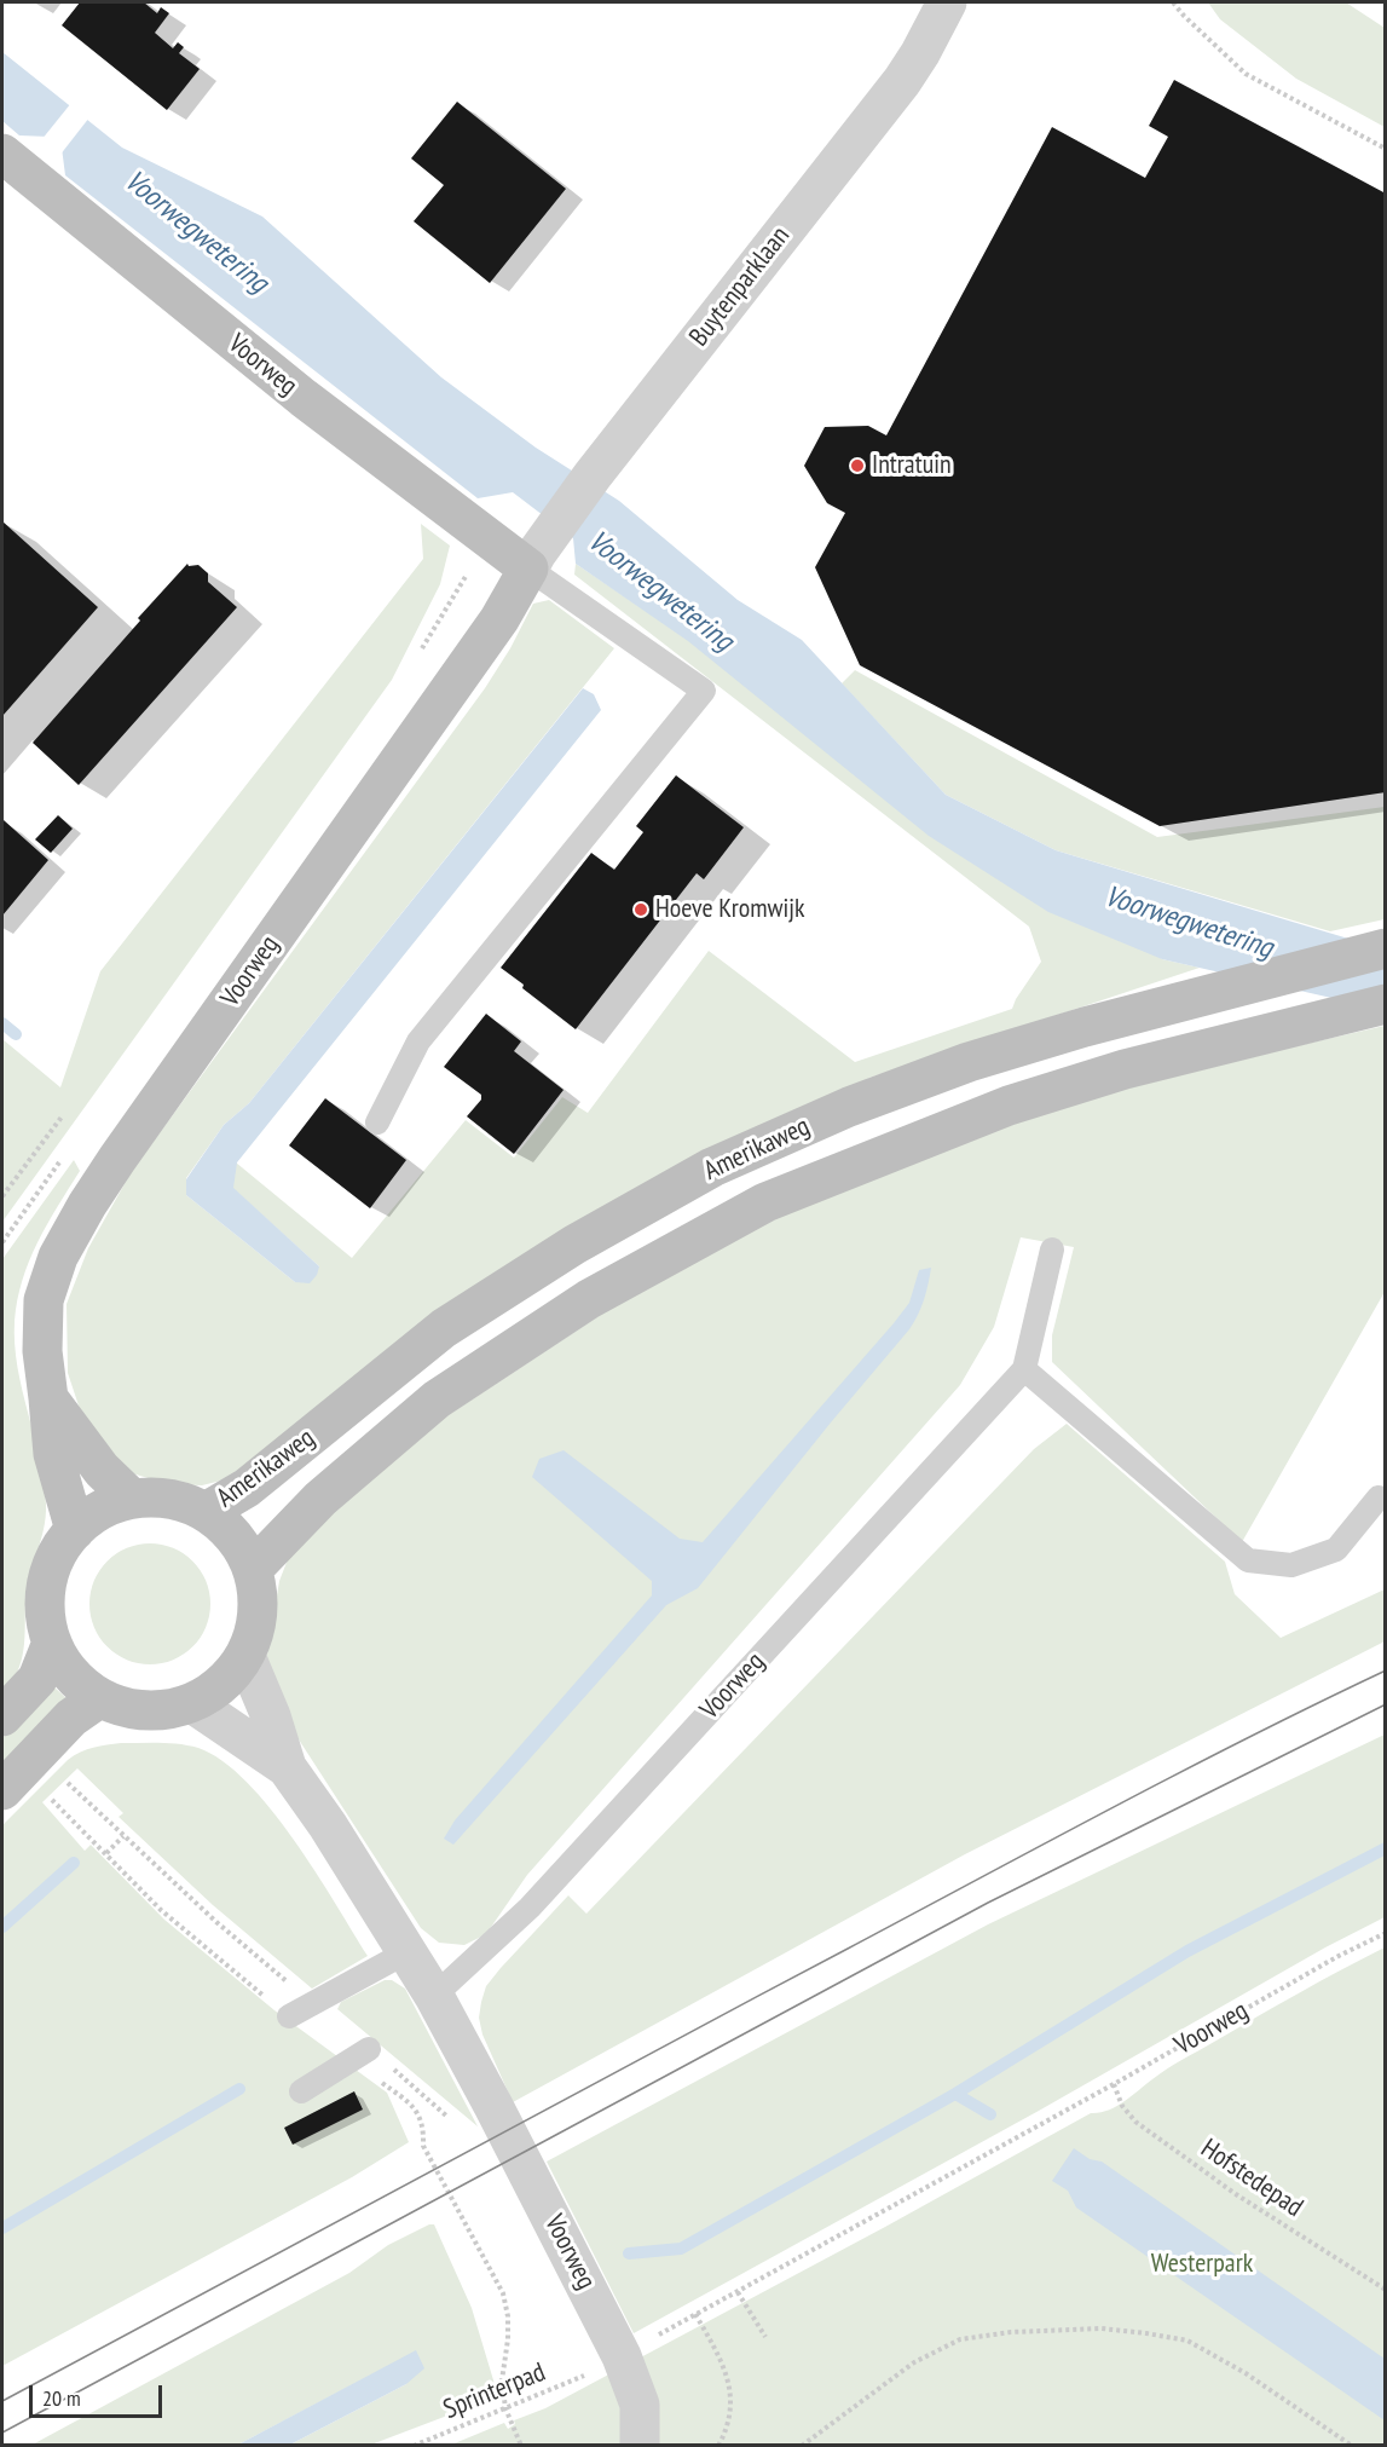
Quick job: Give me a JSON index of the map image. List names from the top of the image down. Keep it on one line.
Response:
{"streets":{"main road":["Voorweg","Amerikaweg"],"street":["Buytenparklaan"],"path":["Hofstedepad","Sprinterpad"]},"crossings":[["Buytenparklaan","Voorweg"],["Voorweg","Amerikaweg"],["Voorweg","Hofstedepad"],["Voorweg","Sprinterpad"]],"water":["Voorwegwetering"],"parks":["Westerpark"],"places":["Intratuin","Hoeve Kromwijk"],"scale_bar":"20 m"}
